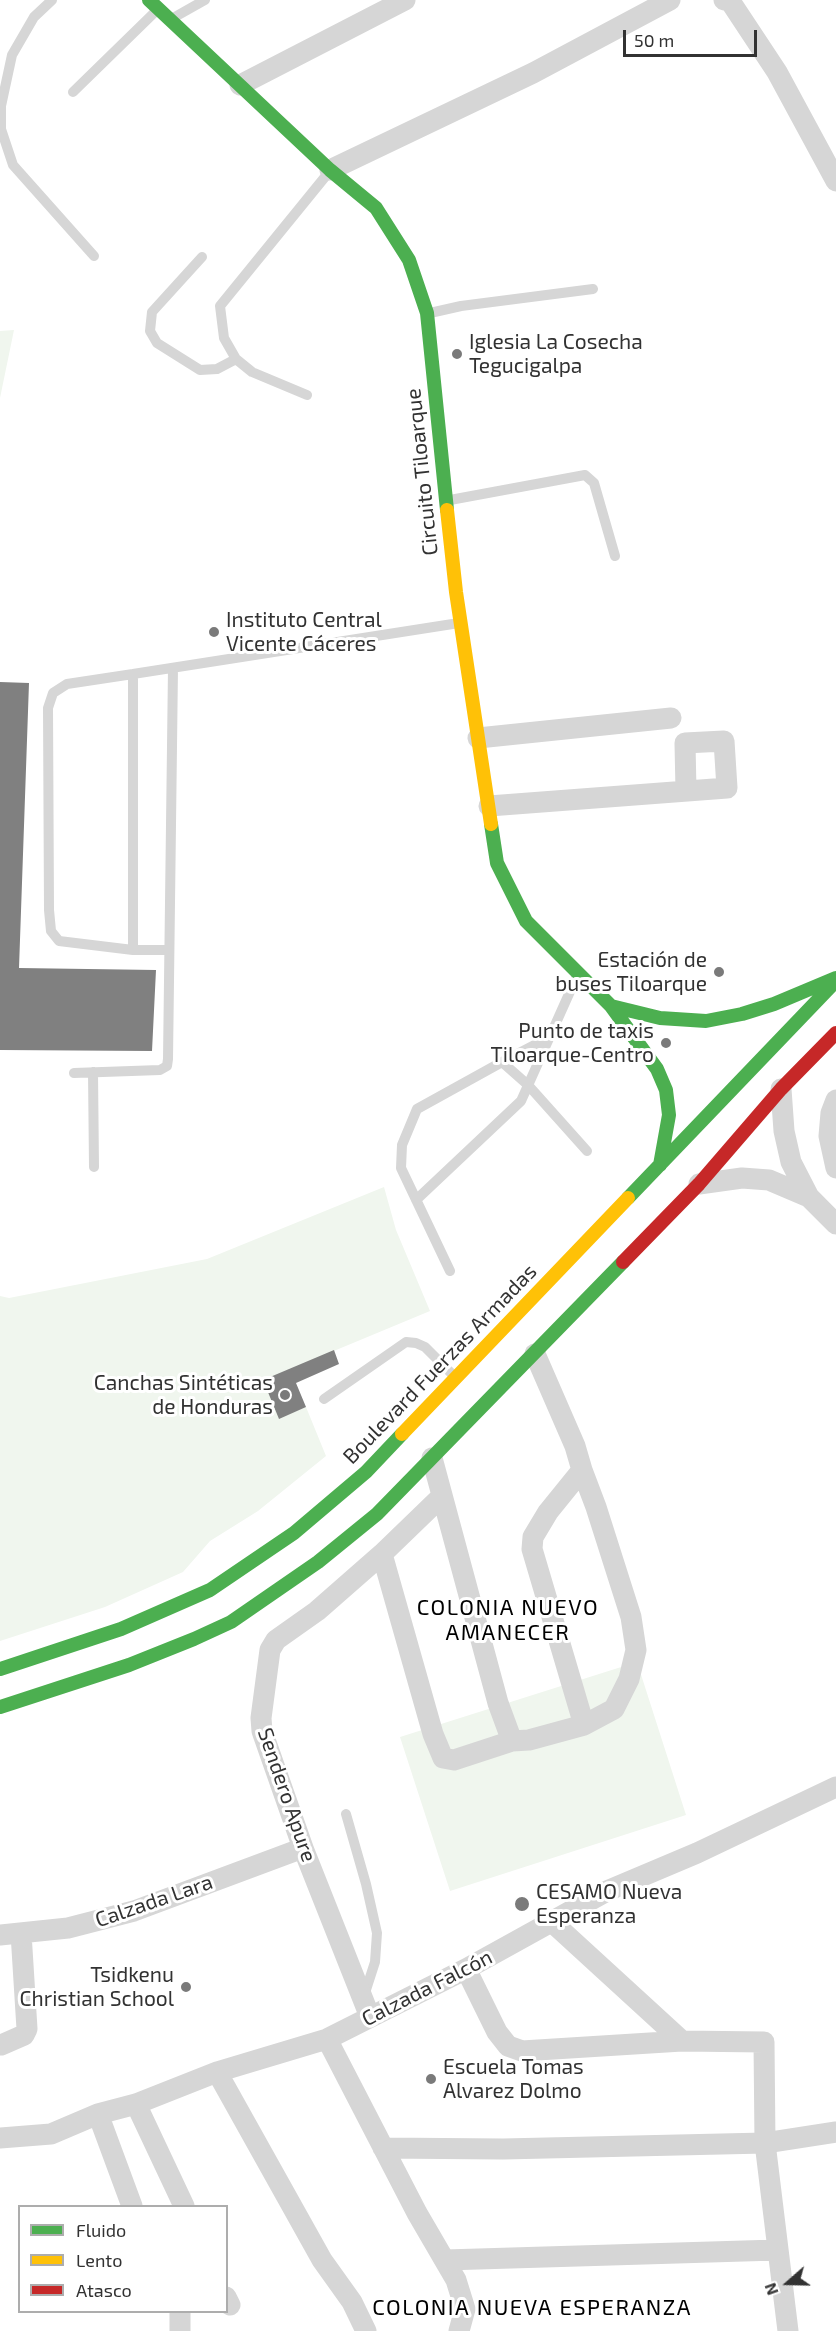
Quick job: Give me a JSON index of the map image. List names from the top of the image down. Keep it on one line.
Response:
{"streets":{"main road":["Circuito Tiloarque","Boulevard Fuerzas Armadas"],"street":["Sendero Apure","Calzada Lara","Calzada Falcón"]},"crossings":[["Circuito Tiloarque","Boulevard Fuerzas Armadas"],["Sendero Apure","Calzada Lara"],["Sendero Apure","Calzada Falcón"]],"districts":["COLONIA NUEVO AMANECER","COLONIA NUEVA ESPERANZA"],"places":["Iglesia La Cosecha Tegucigalpa","Instituto Central Vicente Cáceres","Estación de buses Tiloarque","Punto de taxis Tiloarque-Centro","Canchas Sintéticas de Honduras","CESAMO Nueva Esperanza","Tsidkenu Christian School","Escuela Tomas Alvarez Dolmo"],"legend":["Fluido","Lento","Atasco"],"scale_bar":"50 m","north":"left"}
